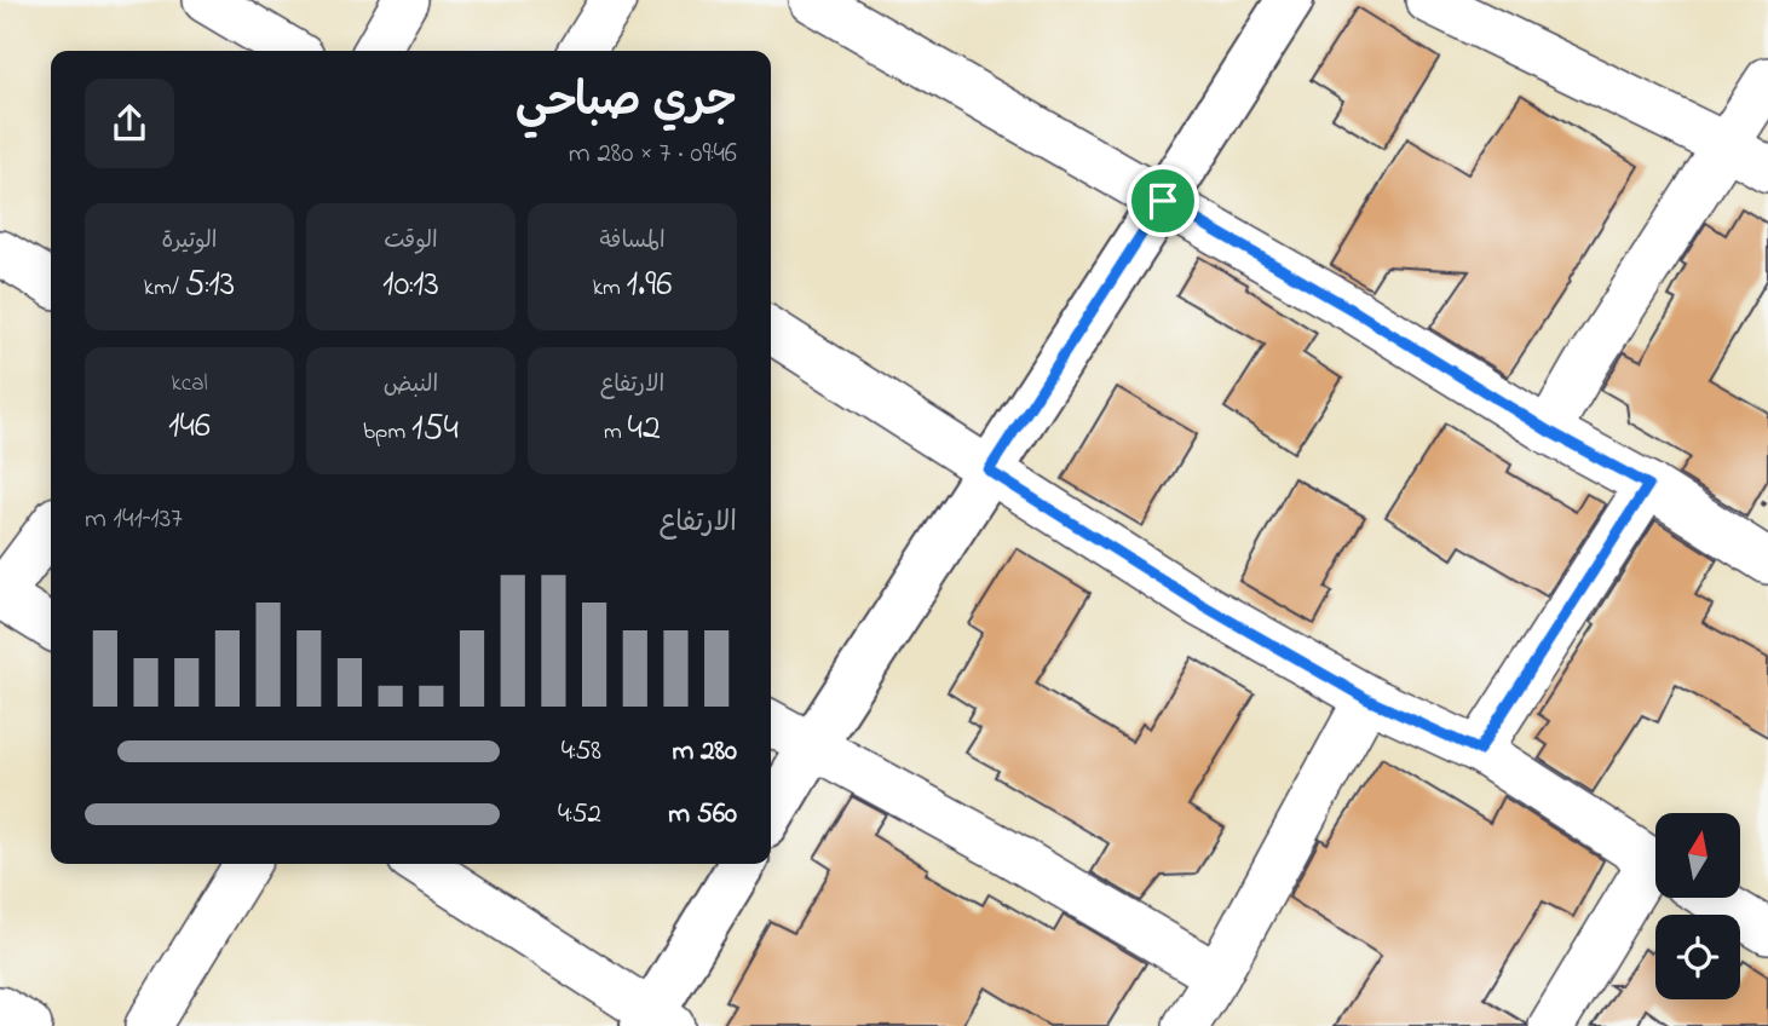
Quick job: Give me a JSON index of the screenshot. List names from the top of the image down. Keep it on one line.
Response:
{"north":"top","page":{"heading":["جري صباحي","09:46 · 7 × 280 m"],"stats":[["المسافة","1.96 km"],["الوقت","10:13"],["الوتيرة","5:13 /km"],["الارتفاع","42 m"],["النبض","154 bpm"],["kcal","146"]],"chart":["الارتفاع","137–141 m"],"list":[{"name":"280 m","note":"4:58"},{"name":"560 m","note":"4:52"}]}}
